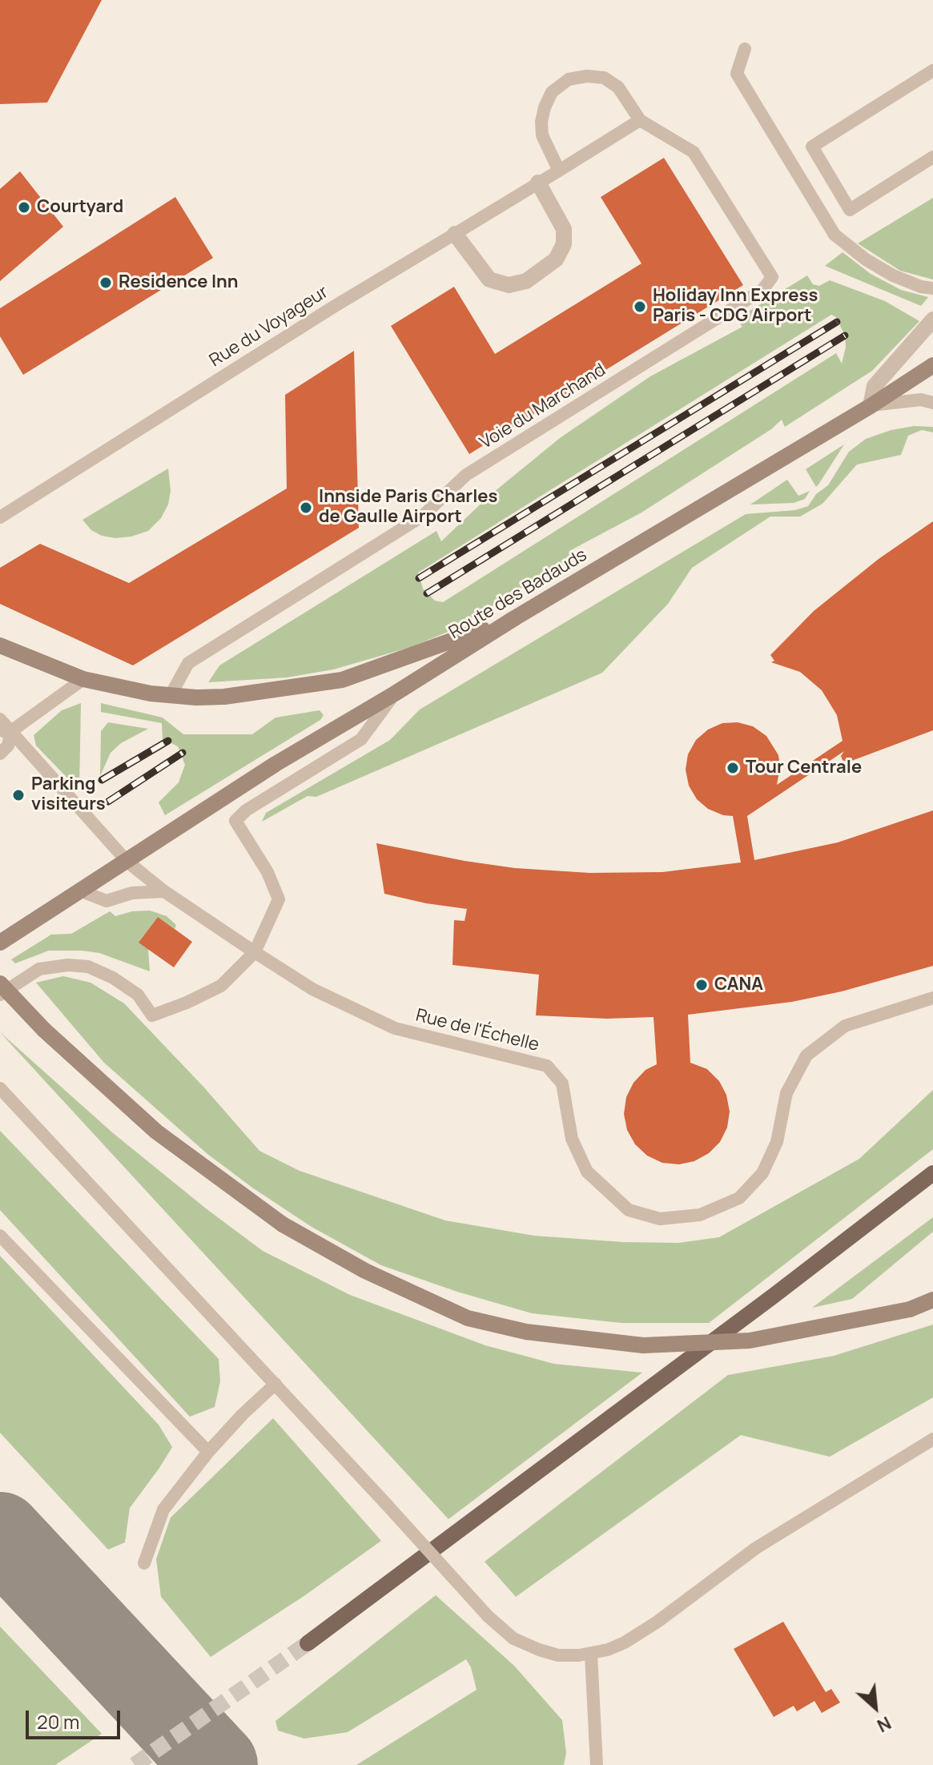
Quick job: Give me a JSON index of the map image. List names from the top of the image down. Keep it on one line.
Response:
{"streets":{"main road":["Route des Badauds"],"lane":["Rue du Voyageur","Voie du Marchand","Rue de l'Échelle"]},"crossings":[["Rue du Voyageur","Voie du Marchand"],["Route des Badauds","Rue de l'Échelle"]],"places":["Courtyard","Residence Inn","Holiday Inn Express Paris - CDG Airport","Innside Paris Charles de Gaulle Airport","Tour Centrale","Parking visiteurs","CANA"],"scale_bar":"20 m","north":"bottom right"}
